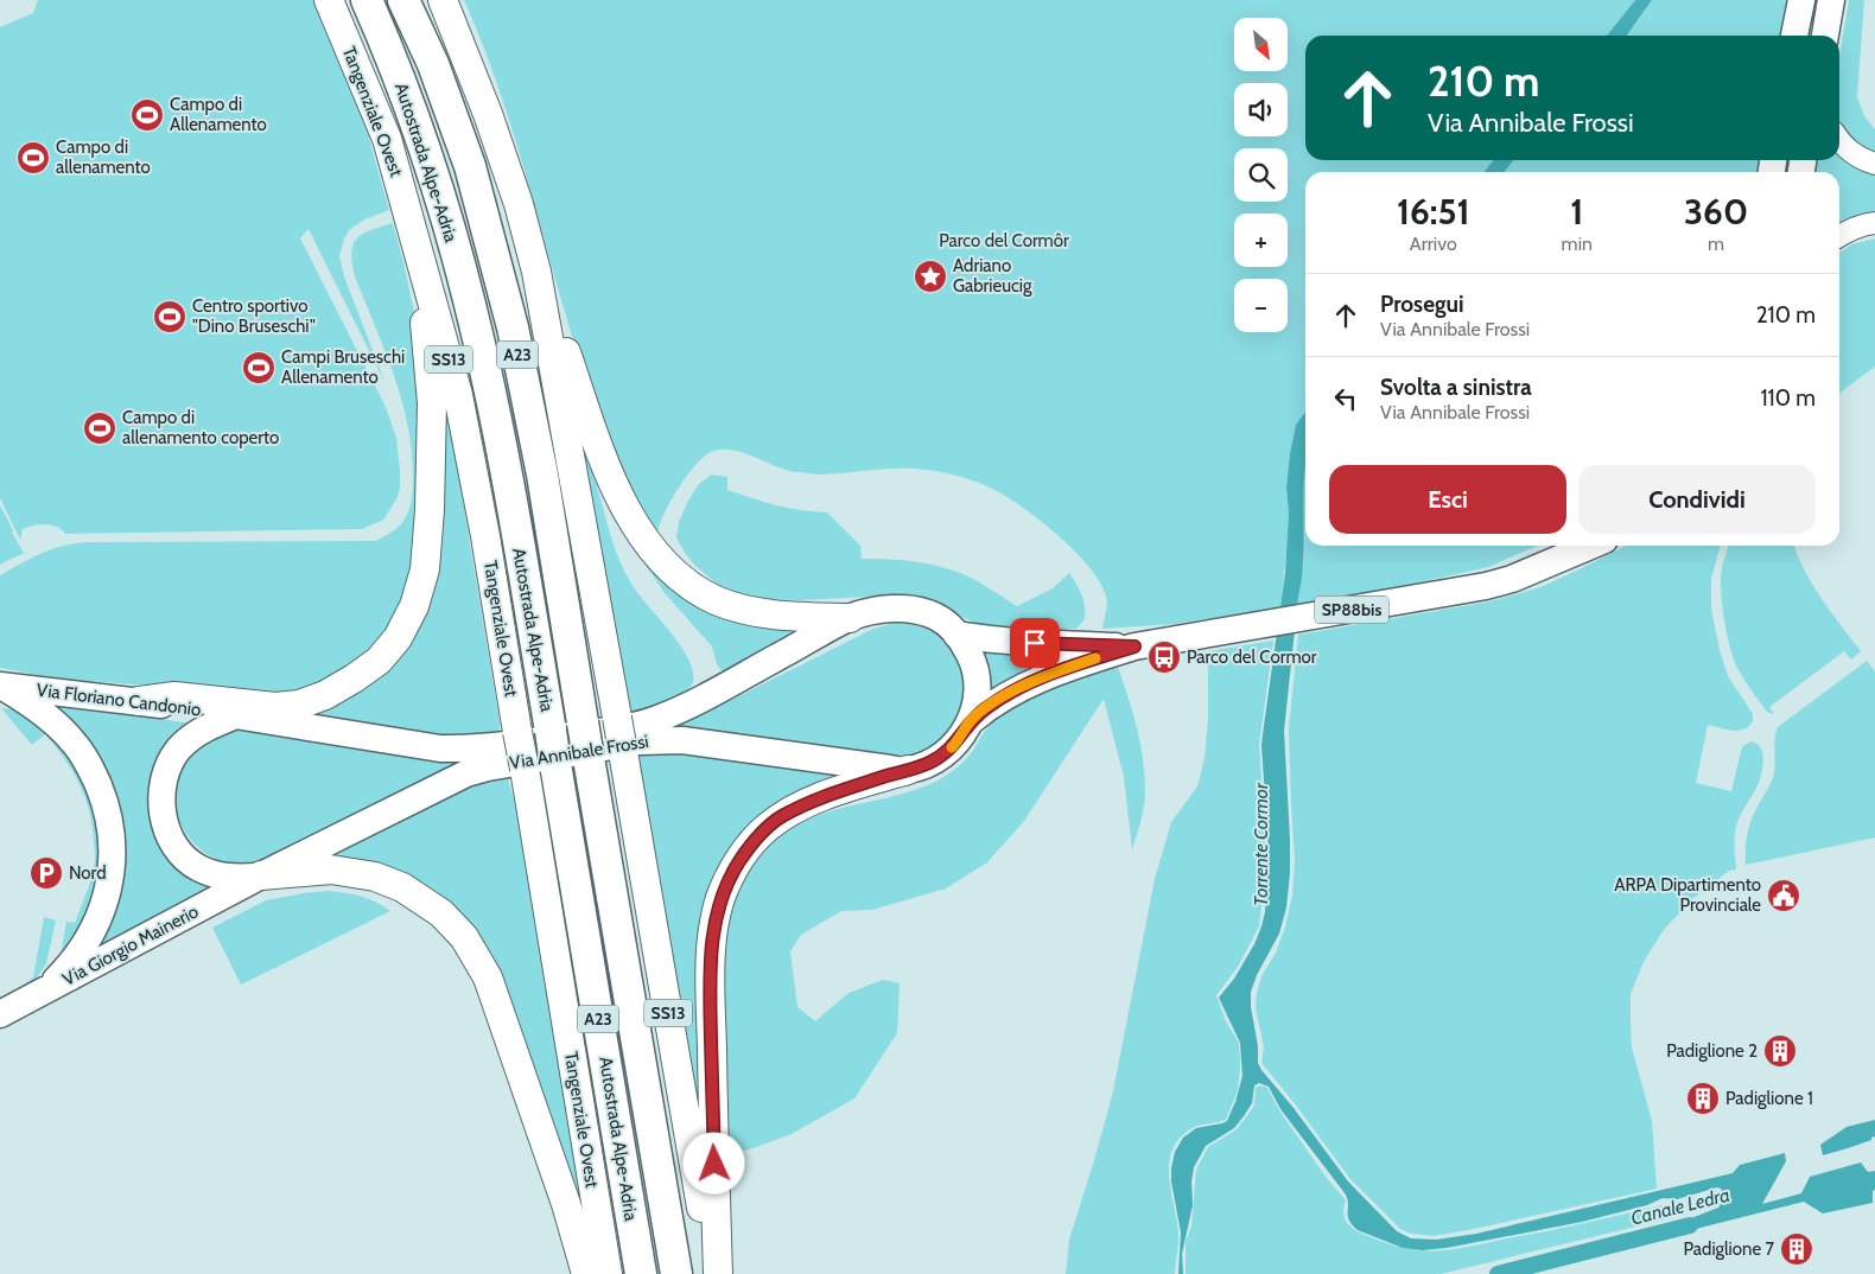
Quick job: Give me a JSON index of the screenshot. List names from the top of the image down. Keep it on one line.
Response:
{"streets":{"highway":["Tangenziale Ovest","Autostrada Alpe-Adria","A23","SS13"],"main road":["SP88bis","Via Floriano Candonio","Via Annibale Frossi","Via Giorgio Mainerio"]},"crossings":[["SP88bis","Via Annibale Frossi"],["Via Floriano Candonio","Via Annibale Frossi"],["Via Annibale Frossi","Via Giorgio Mainerio"]],"water":["Torrente Cormor","Canale Ledra"],"parks":["Parco del Cormôr"],"places":{"sports":["Campo di Allenamento","Campo di allenamento","Centro sportivo \"Dino Bruseschi\"","Campi Bruseschi Allenamento","Campo di allenamento coperto"],"place":["Adriano Gabrieucig"],"bus stop":["Parco del Cormor"],"parking":["Nord"],"public building":["ARPA Dipartimento Provinciale"],"building":["Padiglione 2","Padiglione 1","Padiglione 7"]},"north":"bottom right","page":{"map_buttons":["+","−"],"turn":["210 m","Via Annibale Frossi"],"eta":["16:51","Arrivo","1","min","360","m"],"list":[{"name":"Prosegui","note":"Via Annibale Frossi","value":"210 m"},{"name":"Svolta a sinistra","note":"Via Annibale Frossi","value":"110 m"}],"buttons":["Esci","Condividi"]}}
